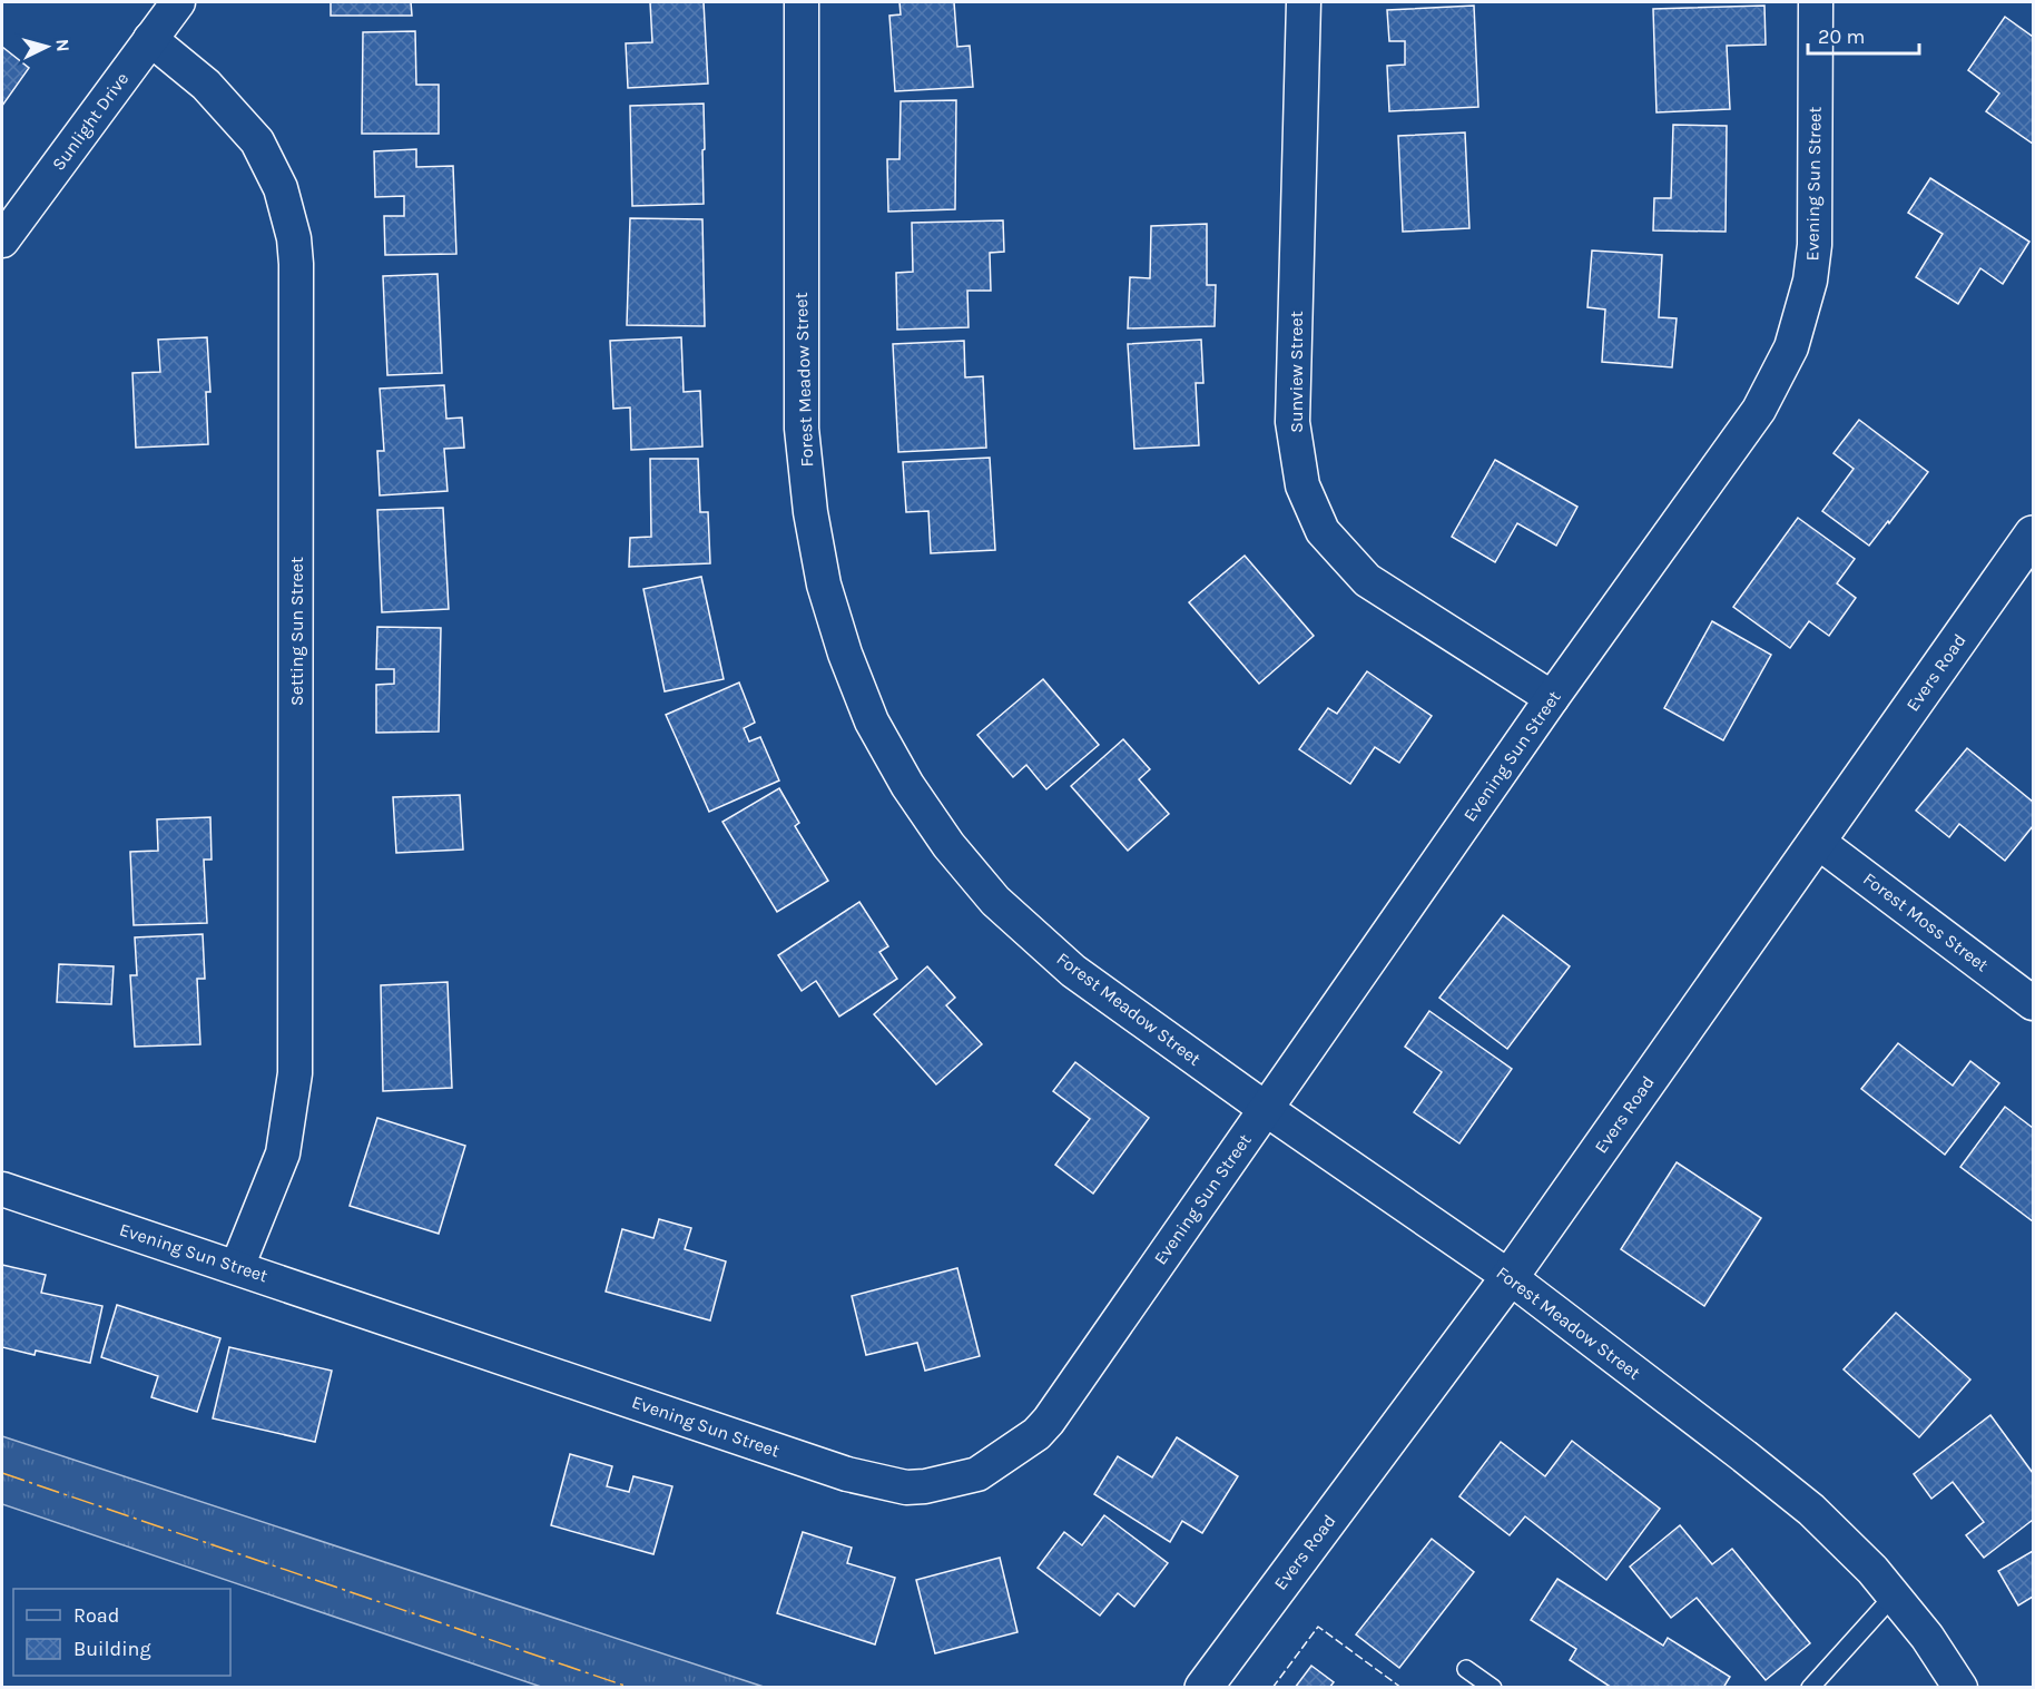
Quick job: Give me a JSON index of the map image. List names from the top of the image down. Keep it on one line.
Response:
{"streets":{"main road":["Evers Road"],"street":["Sunlight Drive","Evening Sun Street","Sunview Street","Forest Meadow Street","Setting Sun Street","Forest Moss Street"]},"crossings":[["Sunlight Drive","Setting Sun Street"],["Evening Sun Street","Sunview Street"],["Evening Sun Street","Forest Meadow Street"],["Evening Sun Street","Setting Sun Street"],["Forest Meadow Street","Evers Road"],["Evers Road","Forest Moss Street"]],"legend":["Road","Building"],"scale_bar":"20 m","north":"right"}
